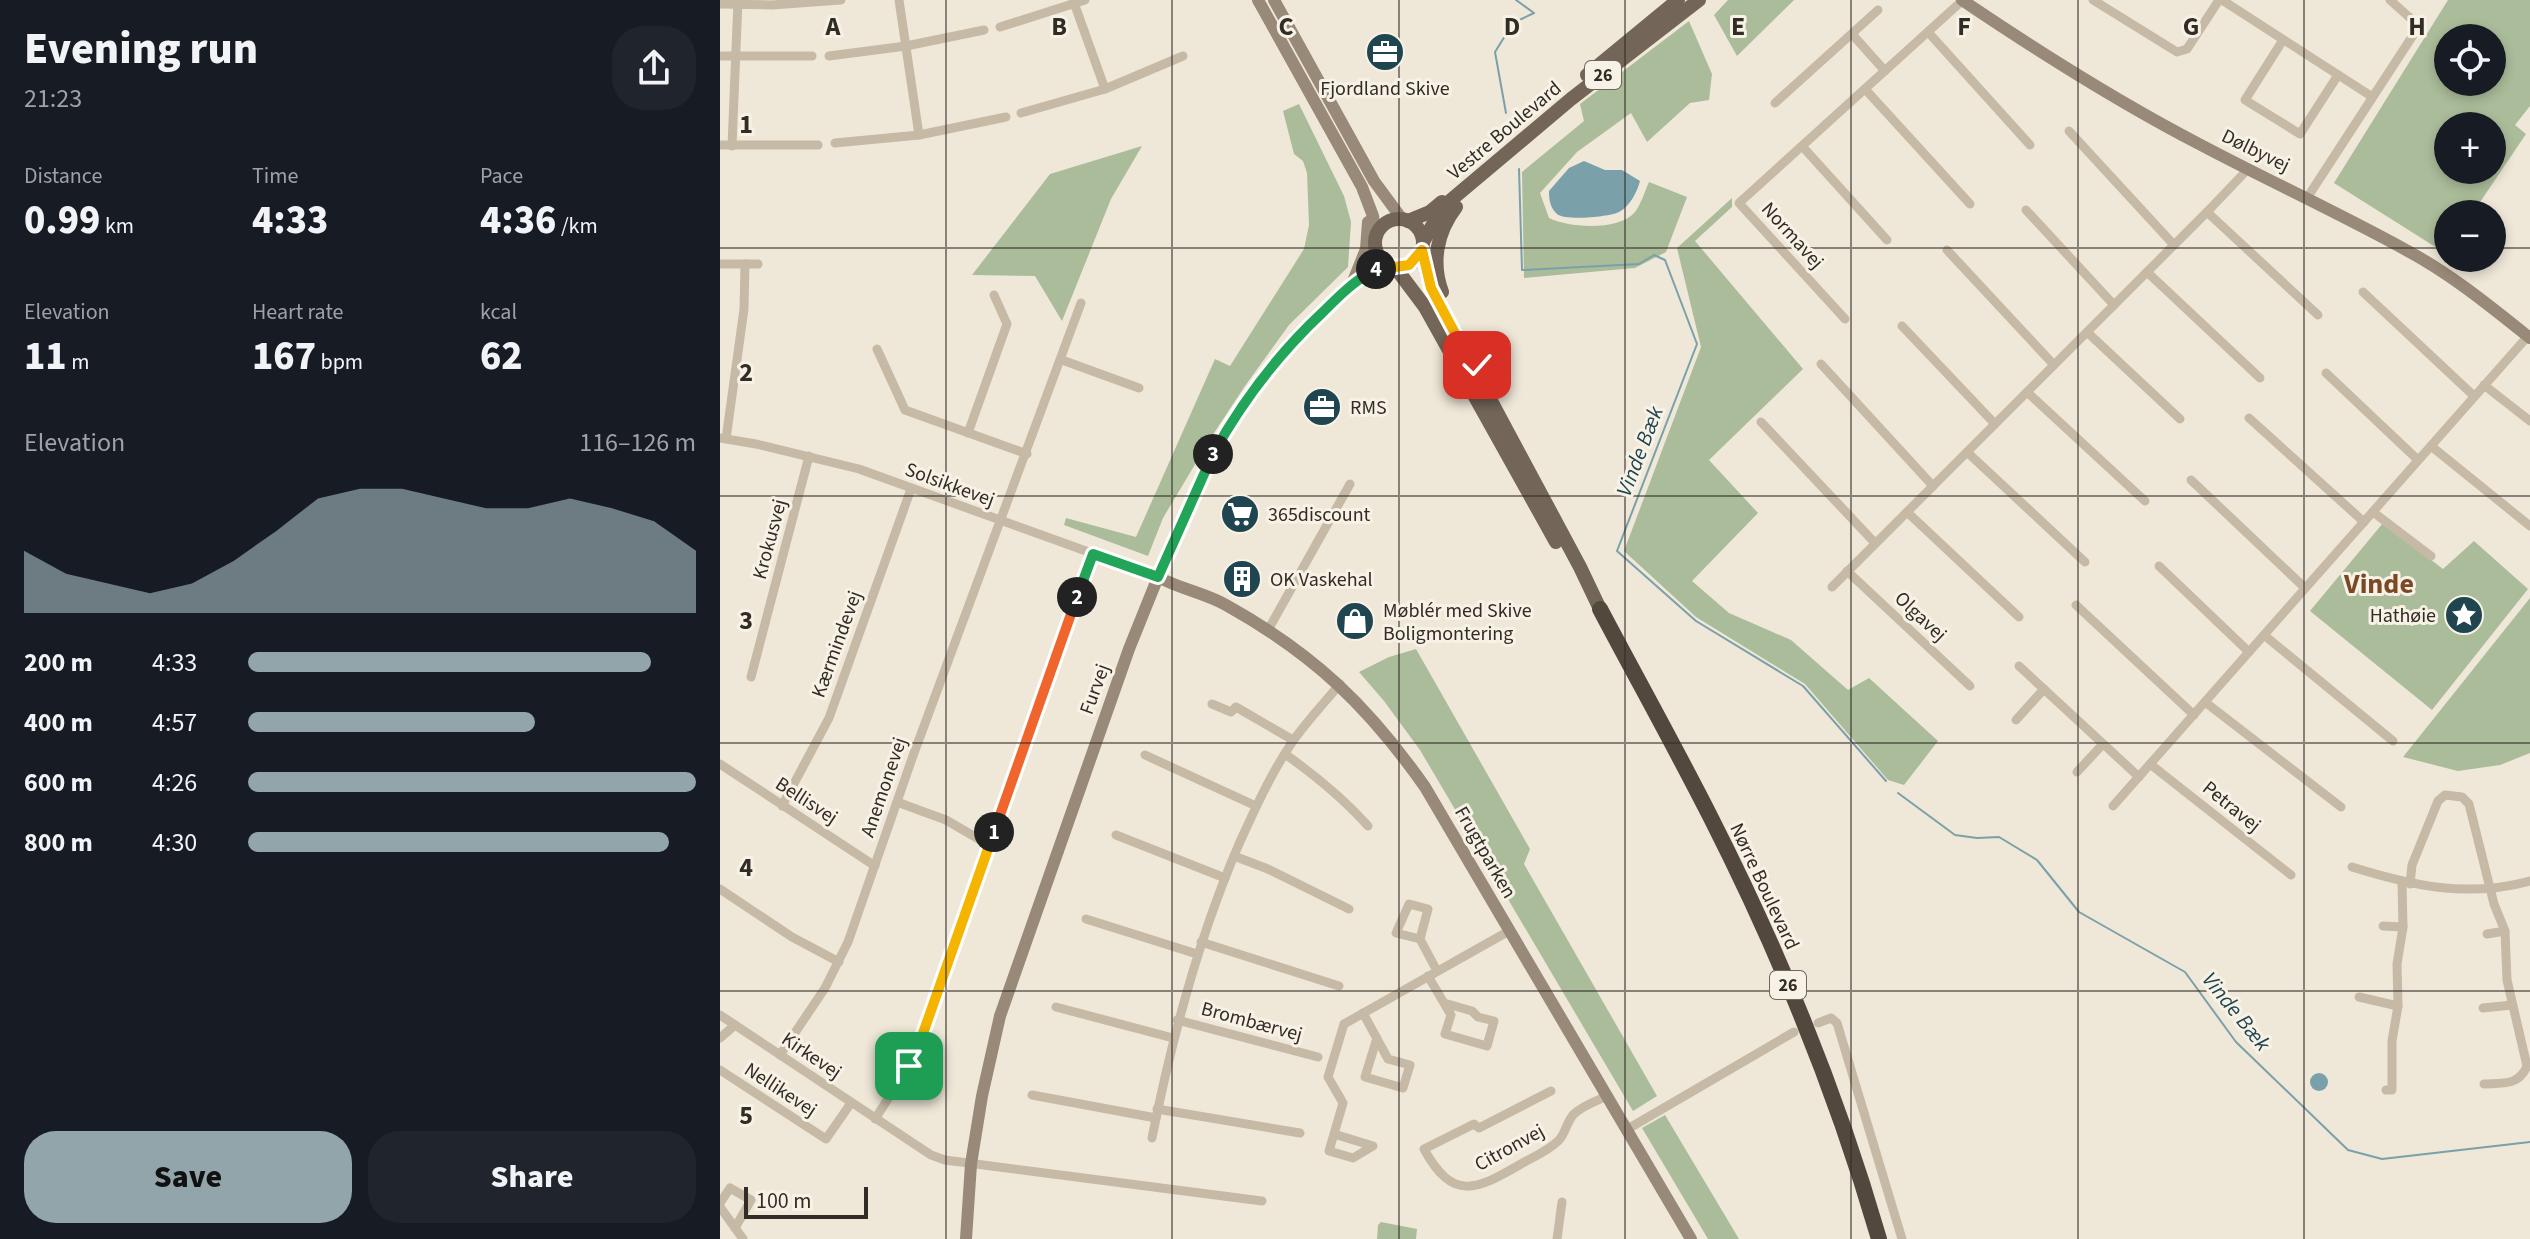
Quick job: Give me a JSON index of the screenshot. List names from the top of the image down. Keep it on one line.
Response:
{"streets":{"highway":["26","Nørre Boulevard"],"main road":["Vestre Boulevard"],"street":["Dølbyvej","Normavej","Solsikkevej","Krokusvej","Olgavej","Kærmindevej","Furvej","Anemonevej","Bellisvej","Petravej","Frugtparken","Brombærvej","Kirkevej","Nellikevej","Citronvej"]},"crossings":[["26","Vestre Boulevard"],["26","Furvej"],["26","Nørre Boulevard"],["Vestre Boulevard","Furvej"],["Vestre Boulevard","Nørre Boulevard"],["Dølbyvej","Normavej"],["Solsikkevej","Krokusvej"],["Solsikkevej","Kærmindevej"],["Solsikkevej","Furvej"],["Solsikkevej","Anemonevej"],["Solsikkevej","Frugtparken"],["Kærmindevej","Bellisvej"],["Furvej","Frugtparken"],["Furvej","Nørre Boulevard"],["Furvej","Kirkevej"],["Anemonevej","Bellisvej"],["Anemonevej","Kirkevej"],["Frugtparken","Brombærvej"],["Frugtparken","Citronvej"],["Kirkevej","Nellikevej"]],"districts":["Vinde"],"water":["Vinde Bæk"],"places":{"office":["Fjordland Skive","RMS"],"supermarket":["365discount"],"building":["OK Vaskehal"],"place":["Hathøie"],"shop":["Møblér med Skive Boligmontering"]},"scale_bar":"100 m","page":{"heading":["Evening run","21:23"],"map_buttons":["+","−"],"stats":[["Distance","0.99 km"],["Time","4:33"],["Pace","4:36 /km"],["Elevation","11 m"],["Heart rate","167 bpm"],["kcal","62"]],"pins":["4","3","2","1"],"chart":["Elevation","116–126 m"],"list":[{"name":"200 m","note":"4:33"},{"name":"400 m","note":"4:57"},{"name":"600 m","note":"4:26"},{"name":"800 m","note":"4:30"}],"buttons":["Save","Share"],"scale":"100 m"},"grid":{"columns":["A","B","C","D","E","F","G","H"],"rows":["1","2","3","4","5"]}}
